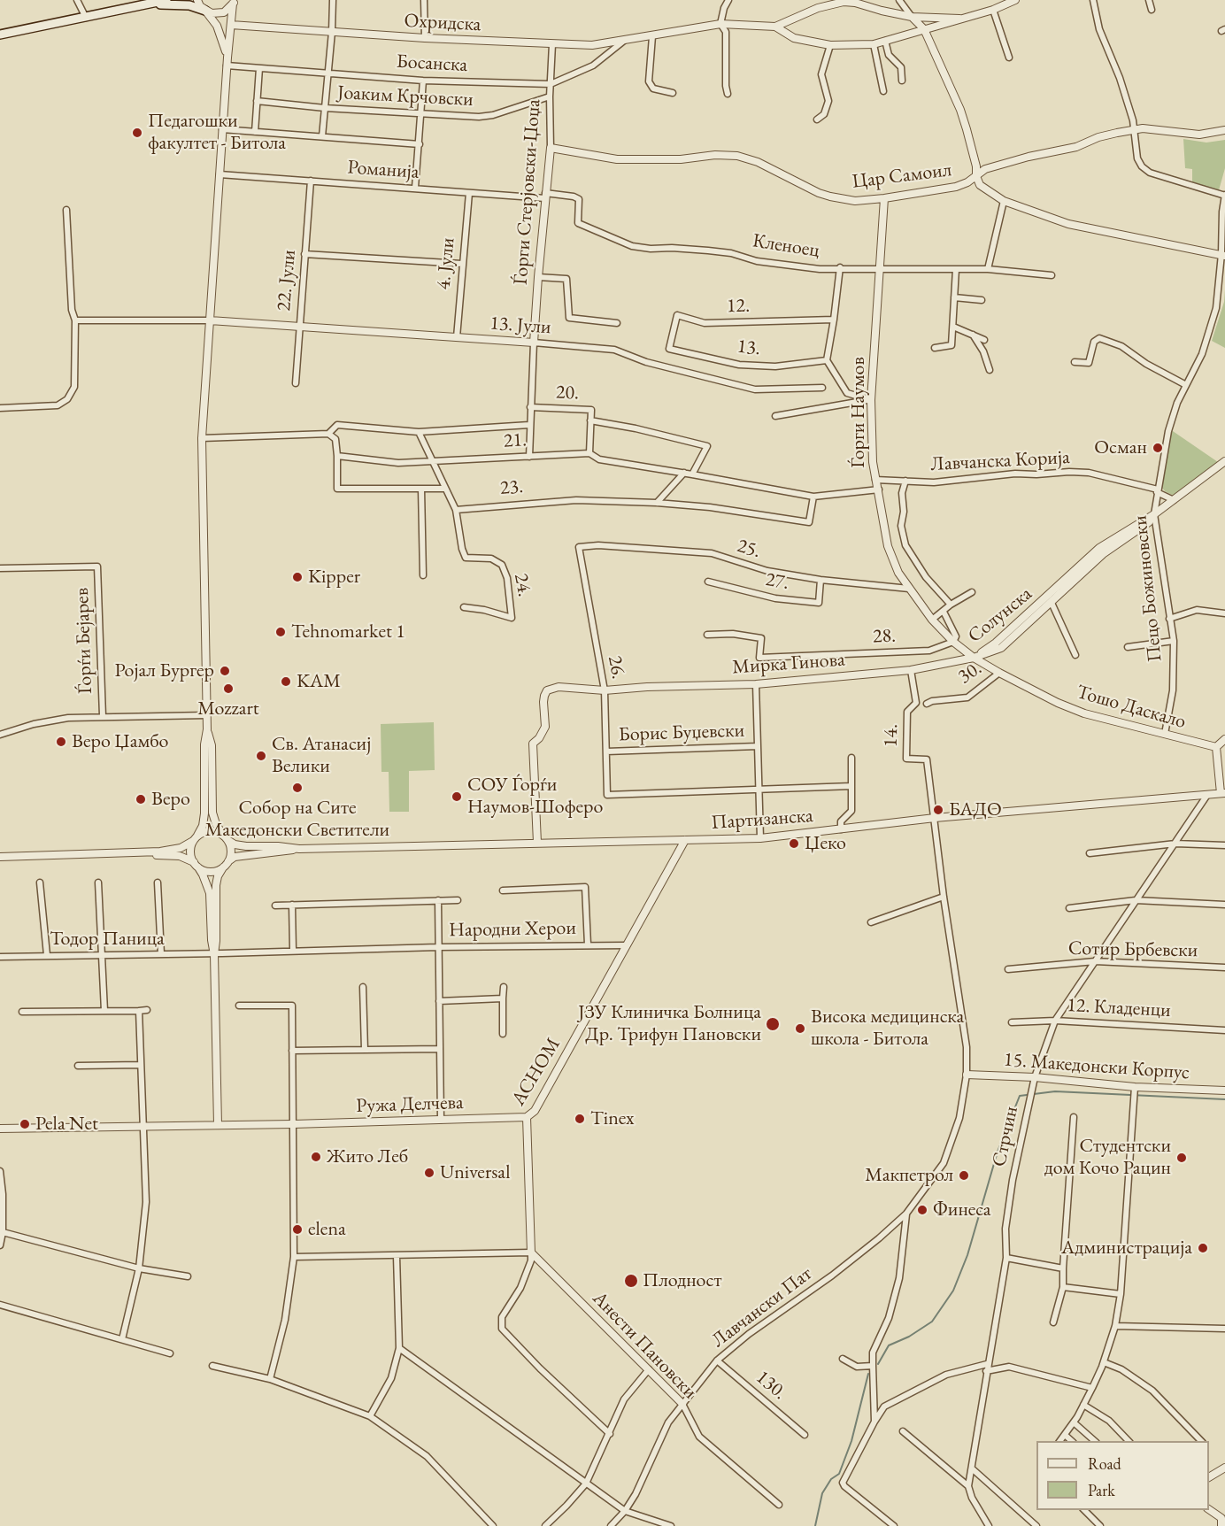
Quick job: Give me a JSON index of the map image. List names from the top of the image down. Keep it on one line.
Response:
{"streets":{"street":["Охридска","Босанска","Јоаким Крчовски","Романија","Цар Самоил","Ѓорги Стерјовски-Џоџа","Кленоец","4. Јули","22. Јули","12.","13. Јули","13.","20.","Ѓорги Наумов","21.","Лавчанска Корија","23.","25.","27.","24.","Пецо Божиновски","Солунска","28.","Ѓорѓи Бејарев","Мирка Гинова","26.","30.","Тошо Даскало","Борис Буџевски","14.","Партизанска","Народни Херои","Тодор Паница","Сотир Брбевски","12. Кладенци","15. Македонски Корпус","АСНОМ","Ружа Делчева","Стрчин","Лавчански Пат","Анести Пановски","130."]},"crossings":[["Охридска","Босанска"],["Охридска","Ѓорги Стерјовски-Џоџа"],["Босанска","Ѓорги Стерјовски-Џоџа"],["Јоаким Крчовски","Ѓорги Стерјовски-Џоџа"],["Романија","Ѓорги Стерјовски-Џоџа"],["Романија","Кленоец"],["Романија","4. Јули"],["Романија","22. Јули"],["Цар Самоил","Ѓорги Стерјовски-Џоџа"],["Цар Самоил","Ѓорги Наумов"],["Ѓорги Стерјовски-Џоџа","Кленоец"],["Ѓорги Стерјовски-Џоџа","13. Јули"],["Кленоец","Ѓорги Наумов"],["4. Јули","13. Јули"],["22. Јули","13. Јули"],["12.","13."],["20.","21."],["Ѓорги Наумов","21."],["Ѓорги Наумов","Лавчанска Корија"],["Ѓорги Наумов","25."],["Ѓорги Наумов","Солунска"],["Ѓорги Наумов","28."],["Ѓорги Наумов","Мирка Гинова"],["Ѓорги Наумов","Тошо Даскало"],["21.","23."],["Лавчанска Корија","Пецо Божиновски"],["Лавчанска Корија","Солунска"],["23.","24."],["25.","27."],["25.","26."],["Пецо Божиновски","Солунска"],["Пецо Божиновски","Тошо Даскало"],["Солунска","Мирка Гинова"],["Солунска","Тошо Даскало"],["Мирка Гинова","26."],["Мирка Гинова","Тошо Даскало"],["Мирка Гинова","14."],["Мирка Гинова","Партизанска"],["26.","Борис Буџевски"],["30.","Тошо Даскало"],["14.","Партизанска"],["14.","Лавчански Пат"],["Партизанска","АСНОМ"],["Партизанска","Стрчин"],["Партизанска","Лавчански Пат"],["Народни Херои","Тодор Паница"],["Народни Херои","АСНОМ"],["Сотир Брбевски","Стрчин"],["12. Кладенци","Стрчин"],["15. Македонски Корпус","Стрчин"],["15. Македонски Корпус","Лавчански Пат"],["АСНОМ","Ружа Делчева"],["АСНОМ","Анести Пановски"],["Лавчански Пат","Анести Пановски"],["Лавчански Пат","130."]],"places":["Педагошки факултет - Битола","Осман","Kipper","Tehnomarket 1","Ројал Бургер","KAM","Mozzart","Веро Џамбо","Св. Атанасиј Велики","Собор на Сите Македонски Светители","СОУ Ѓорѓи Наумов-Шоферо","Веро","БАДО","Џеко","ЈЗУ Клиничка Болница Др. Трифун Пановски","Висока медицинска школа - Битола","Tinex","Pela Net","Жито Леб","Студентски дом Кочо Рацин","Universal","Макпетрол","Финеса","elena","Администрација","Плодност"],"legend":["Road","Park"]}
